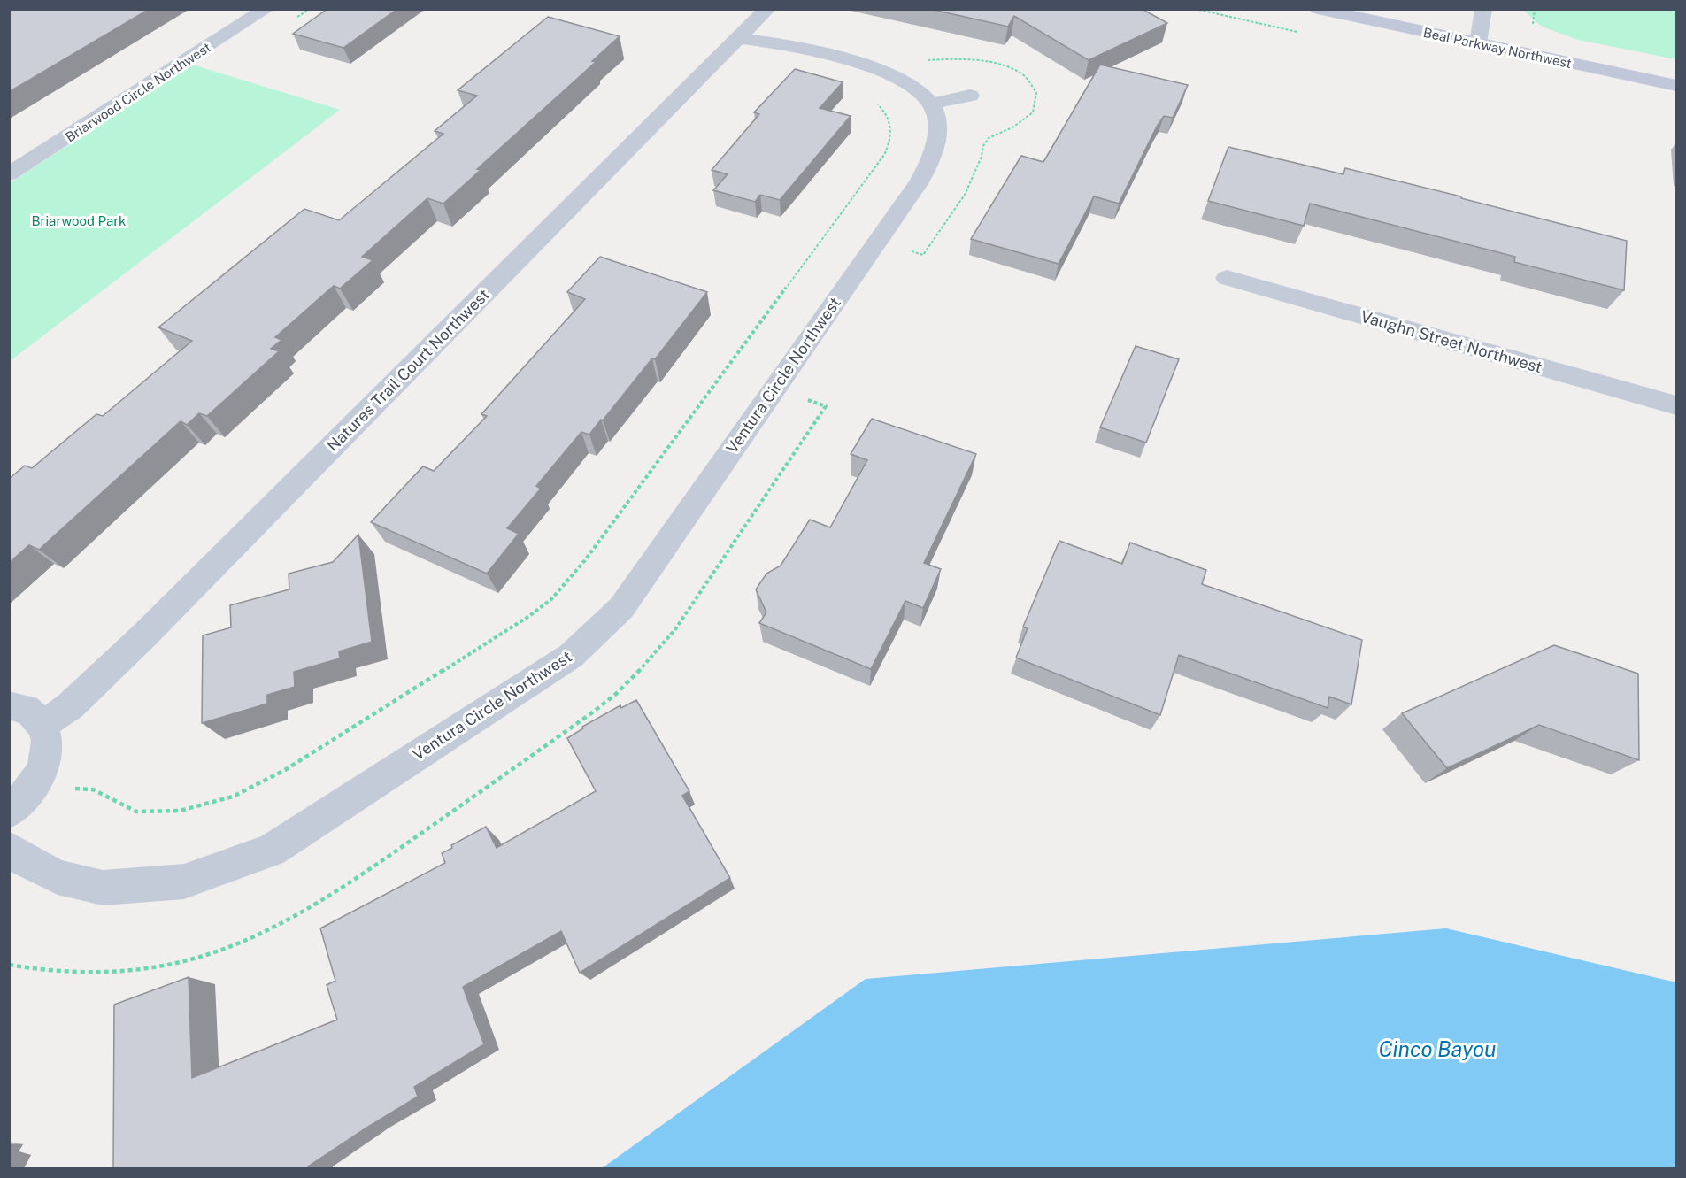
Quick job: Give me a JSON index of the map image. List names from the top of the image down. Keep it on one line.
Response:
{"streets":{"main road":["Beal Parkway Northwest"],"street":["Briarwood Circle Northwest","Vaughn Street Northwest","Natures Trail Court Northwest","Ventura Circle Northwest"]},"water":["Cinco Bayou"],"parks":["Briarwood Park"]}
